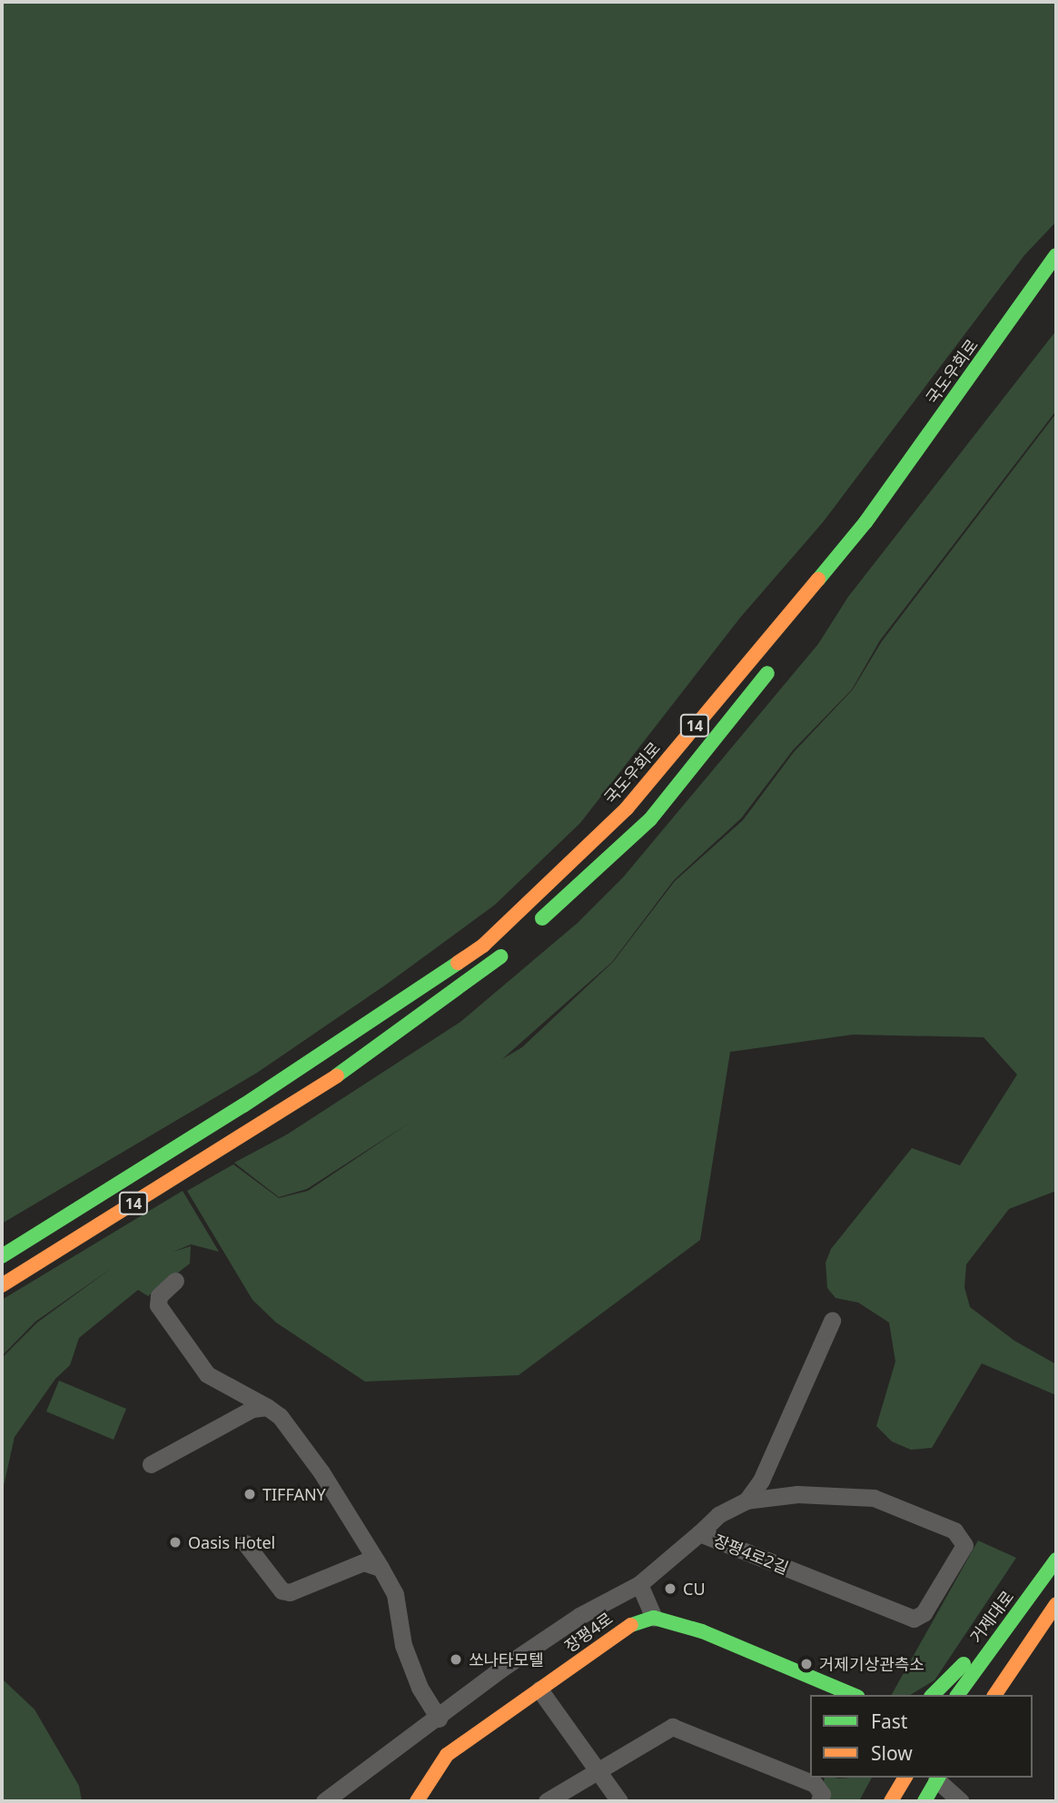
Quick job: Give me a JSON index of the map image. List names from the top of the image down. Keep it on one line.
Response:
{"streets":{"main road":["국도우회로","14","거제대로","장평4로"],"street":["장평4로2길"]},"places":["TIFFANY","Oasis Hotel","CU","쏘나타모텔","거제기상관측소"],"legend":["Fast","Slow"]}
